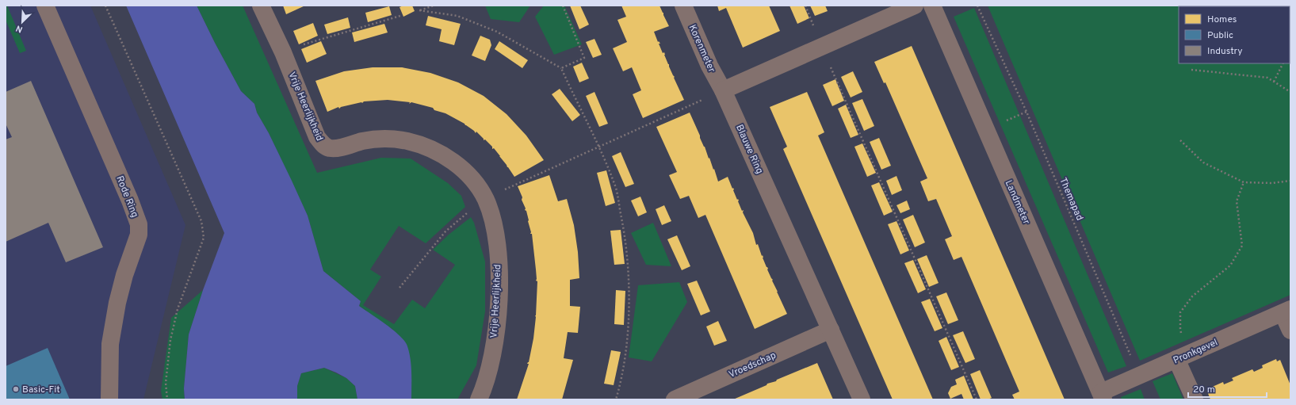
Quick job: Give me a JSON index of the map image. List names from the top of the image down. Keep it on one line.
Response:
{"streets":{"street":["Korenmeter","Vrije Heerlijkheid","Blauwe Ring","Rode Ring","Landmeter","Pronkgevel","Vroedschap"],"path":["Themapad"]},"crossings":[["Korenmeter","Blauwe Ring"],["Blauwe Ring","Vroedschap"],["Themapad","Pronkgevel"],["Landmeter","Pronkgevel"]],"places":["Basic-Fit"],"legend":["Homes","Public","Industry"],"scale_bar":"20 m","north":"bottom left"}
